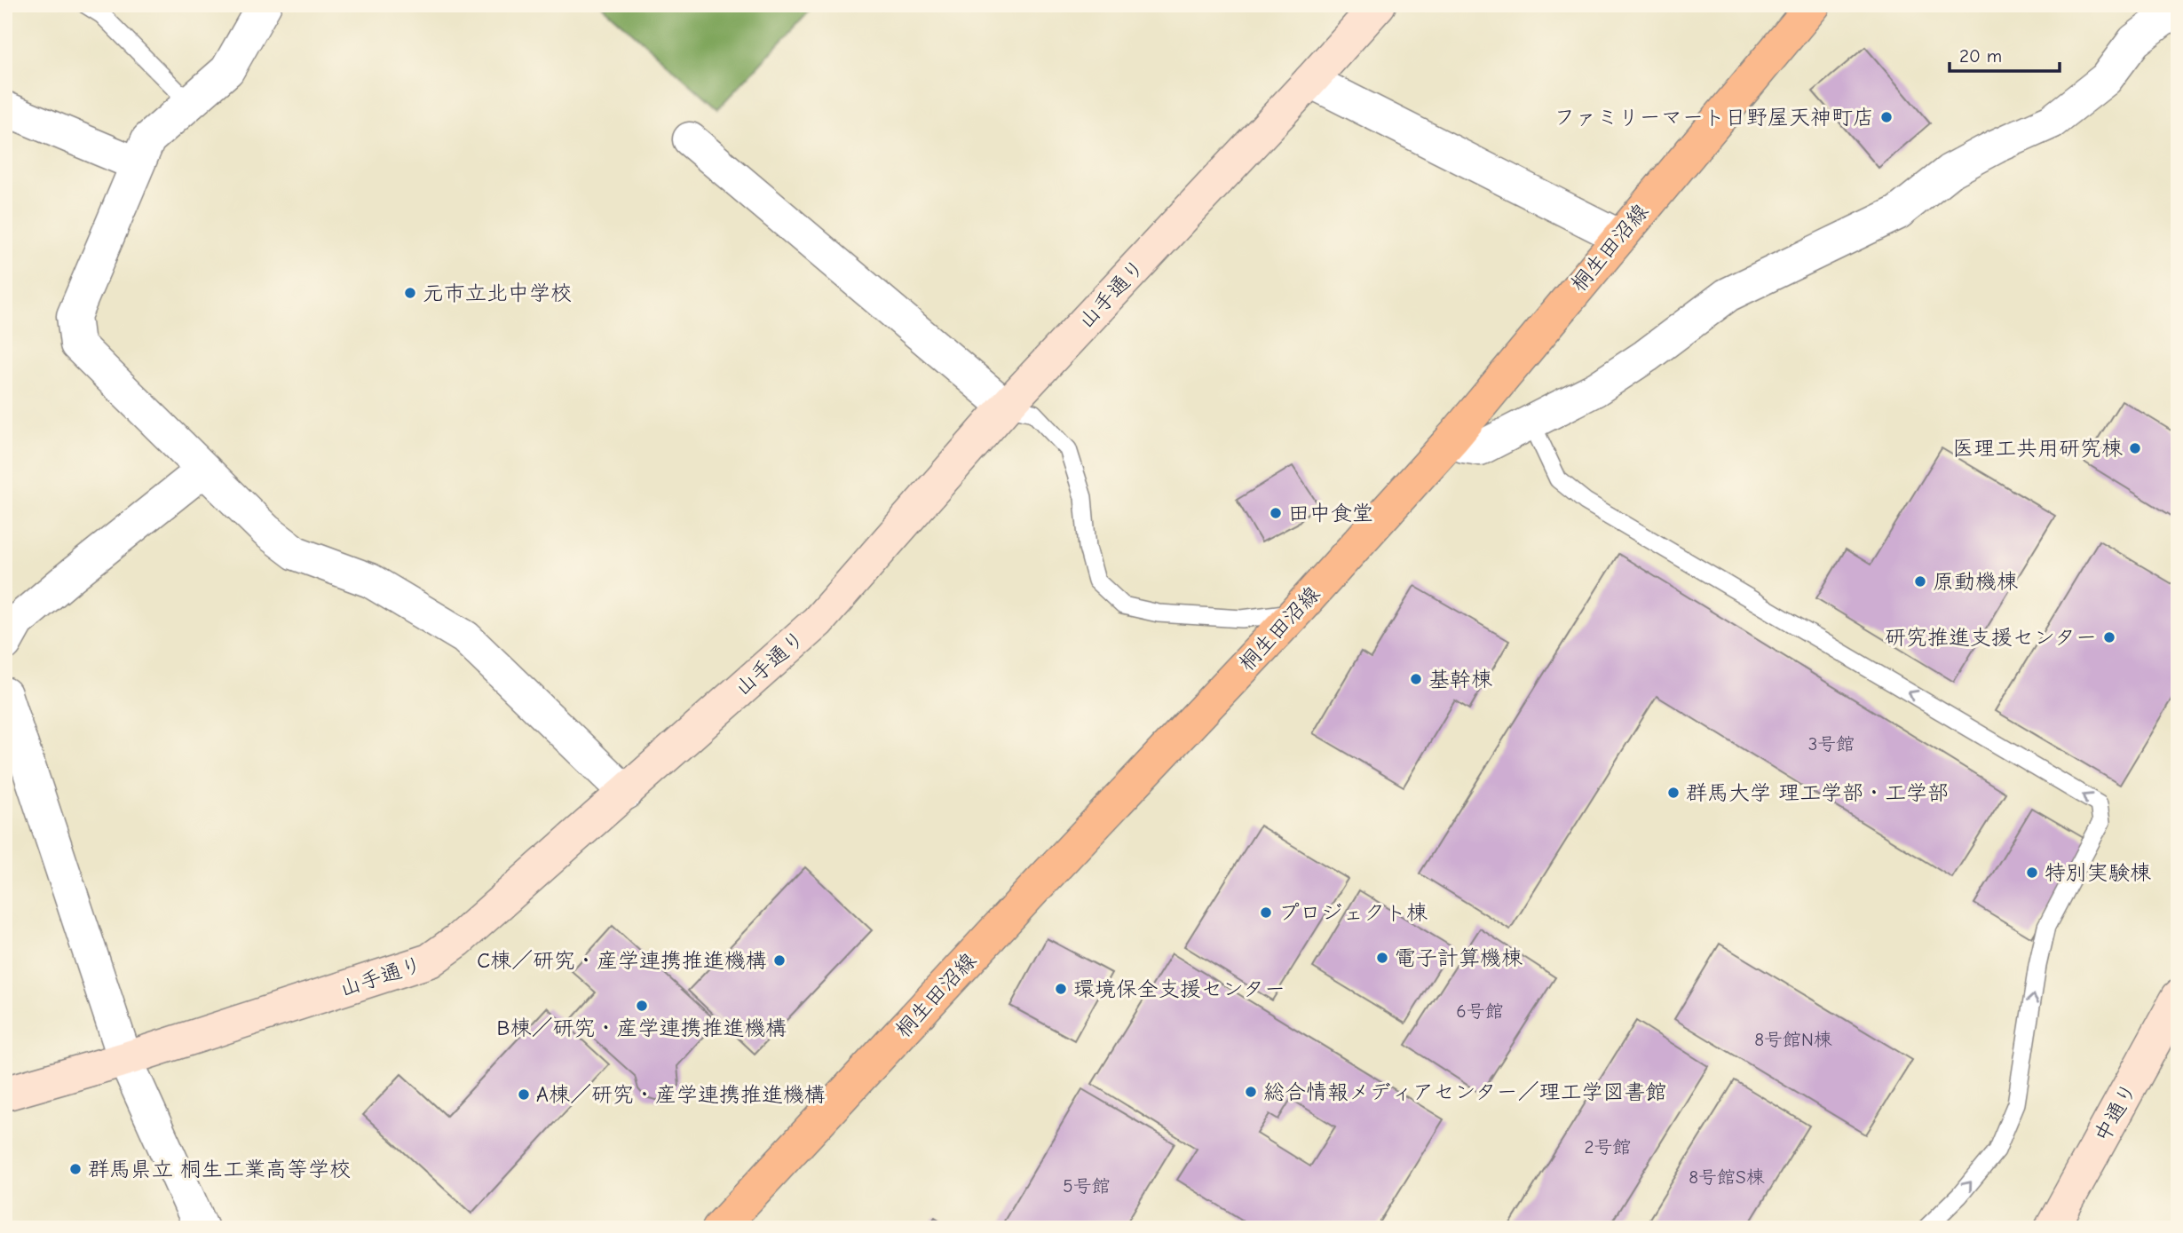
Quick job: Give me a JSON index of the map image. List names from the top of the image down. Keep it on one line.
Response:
{"streets":{"main road":["桐生田沼線"],"street":["山手通り","中通り"]},"places":["ファミリーマート日野屋天神町店","元市立北中学校","医理工共用研究棟","田中食堂","原動機棟","研究推進支援センター","基幹棟","群馬大学 理工学部・工学部","特別実験棟","プロジェクト棟","電子計算機棟","C棟／研究・産学連携推進機構","環境保全支援センター","B棟／研究・産学連携推進機構","総合情報メディアセンター／理工学図書館","A棟／研究・産学連携推進機構","群馬県立 桐生工業高等学校"],"house_numbers":["3号館","6号館","8号館N棟","2号館","8号館S棟","5号館"],"scale_bar":"20 m"}
